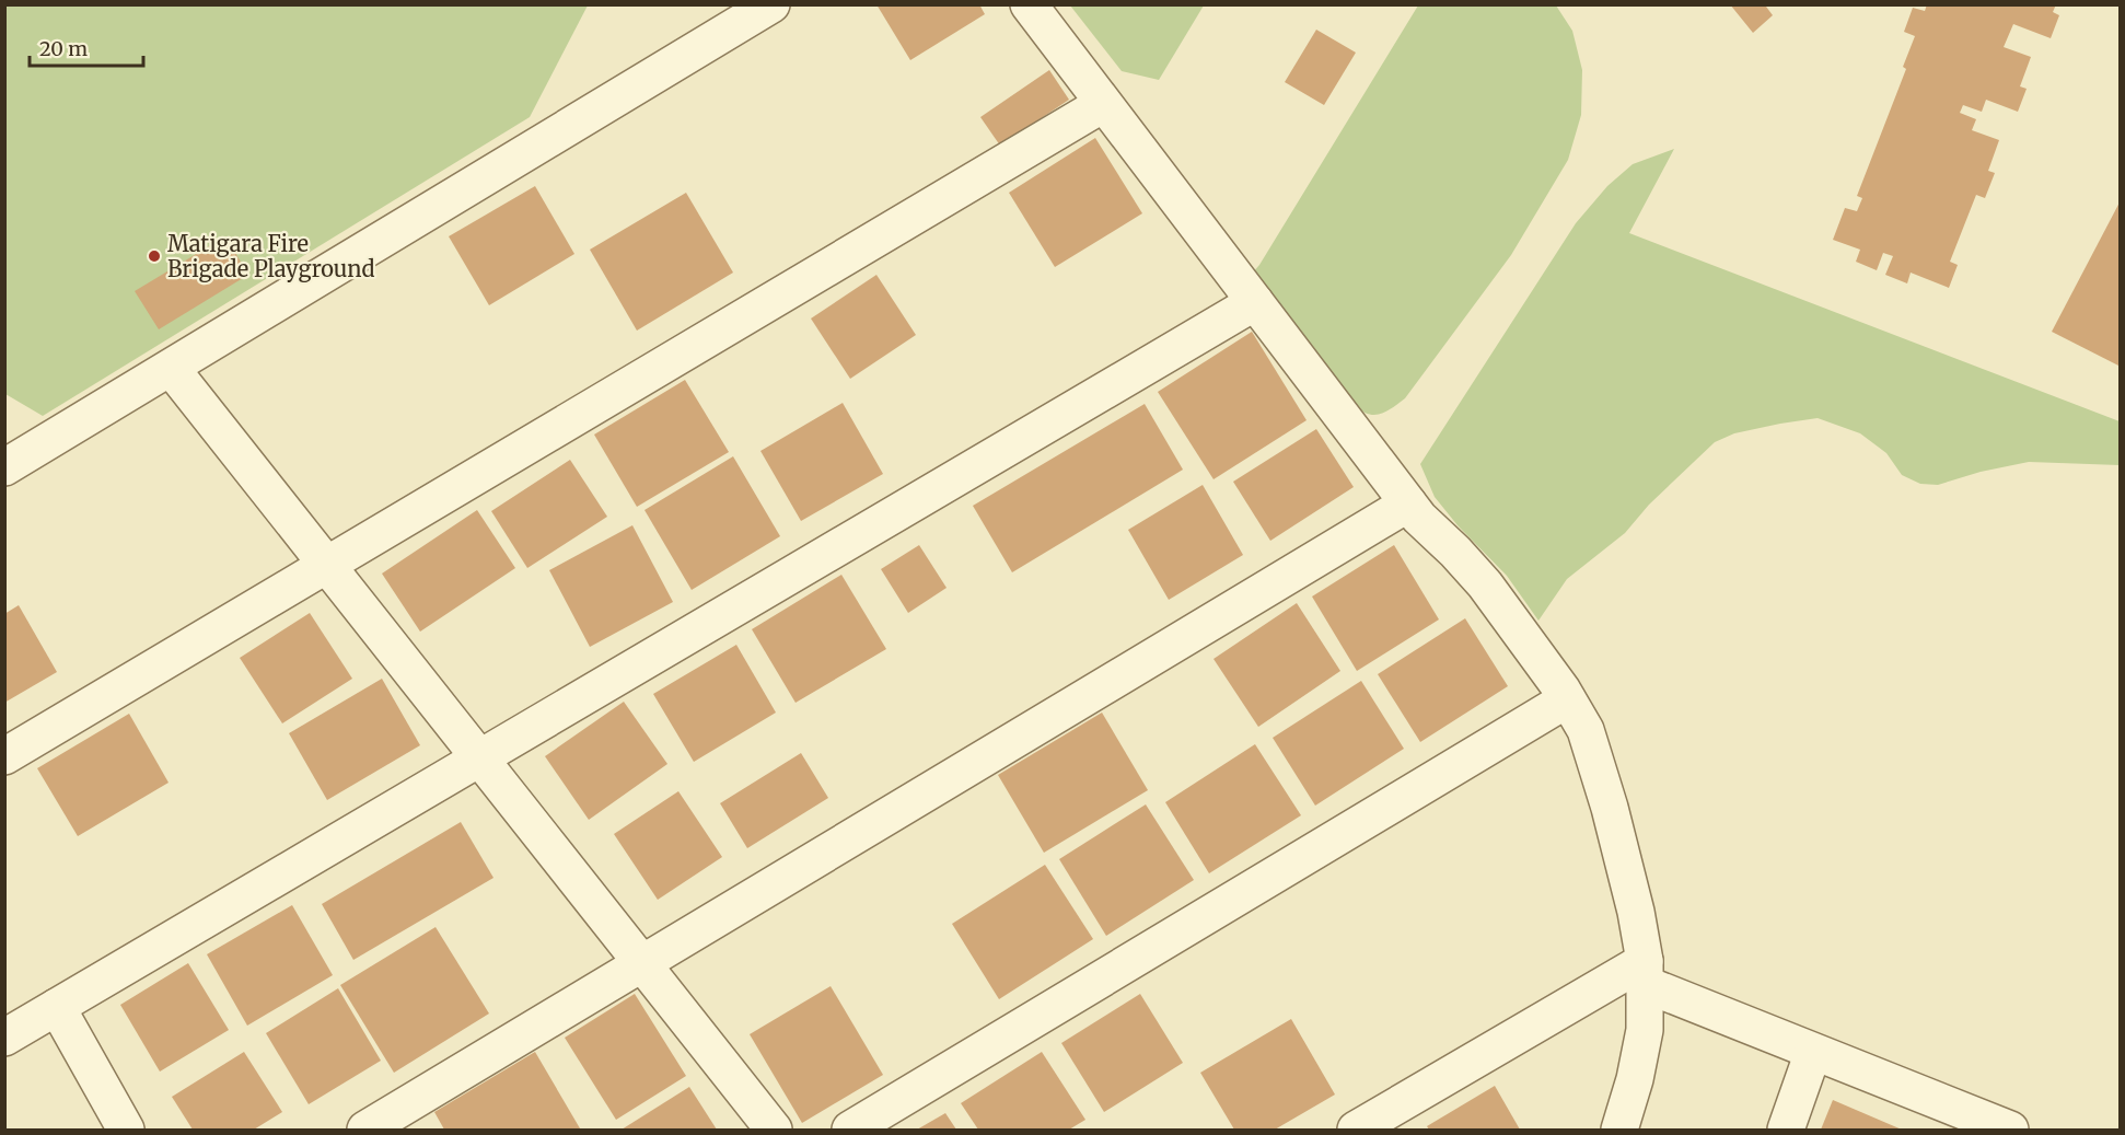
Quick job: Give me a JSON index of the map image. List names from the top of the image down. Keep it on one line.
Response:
{"places":["Matigara Fire Brigade Playground"],"scale_bar":"20 m"}
